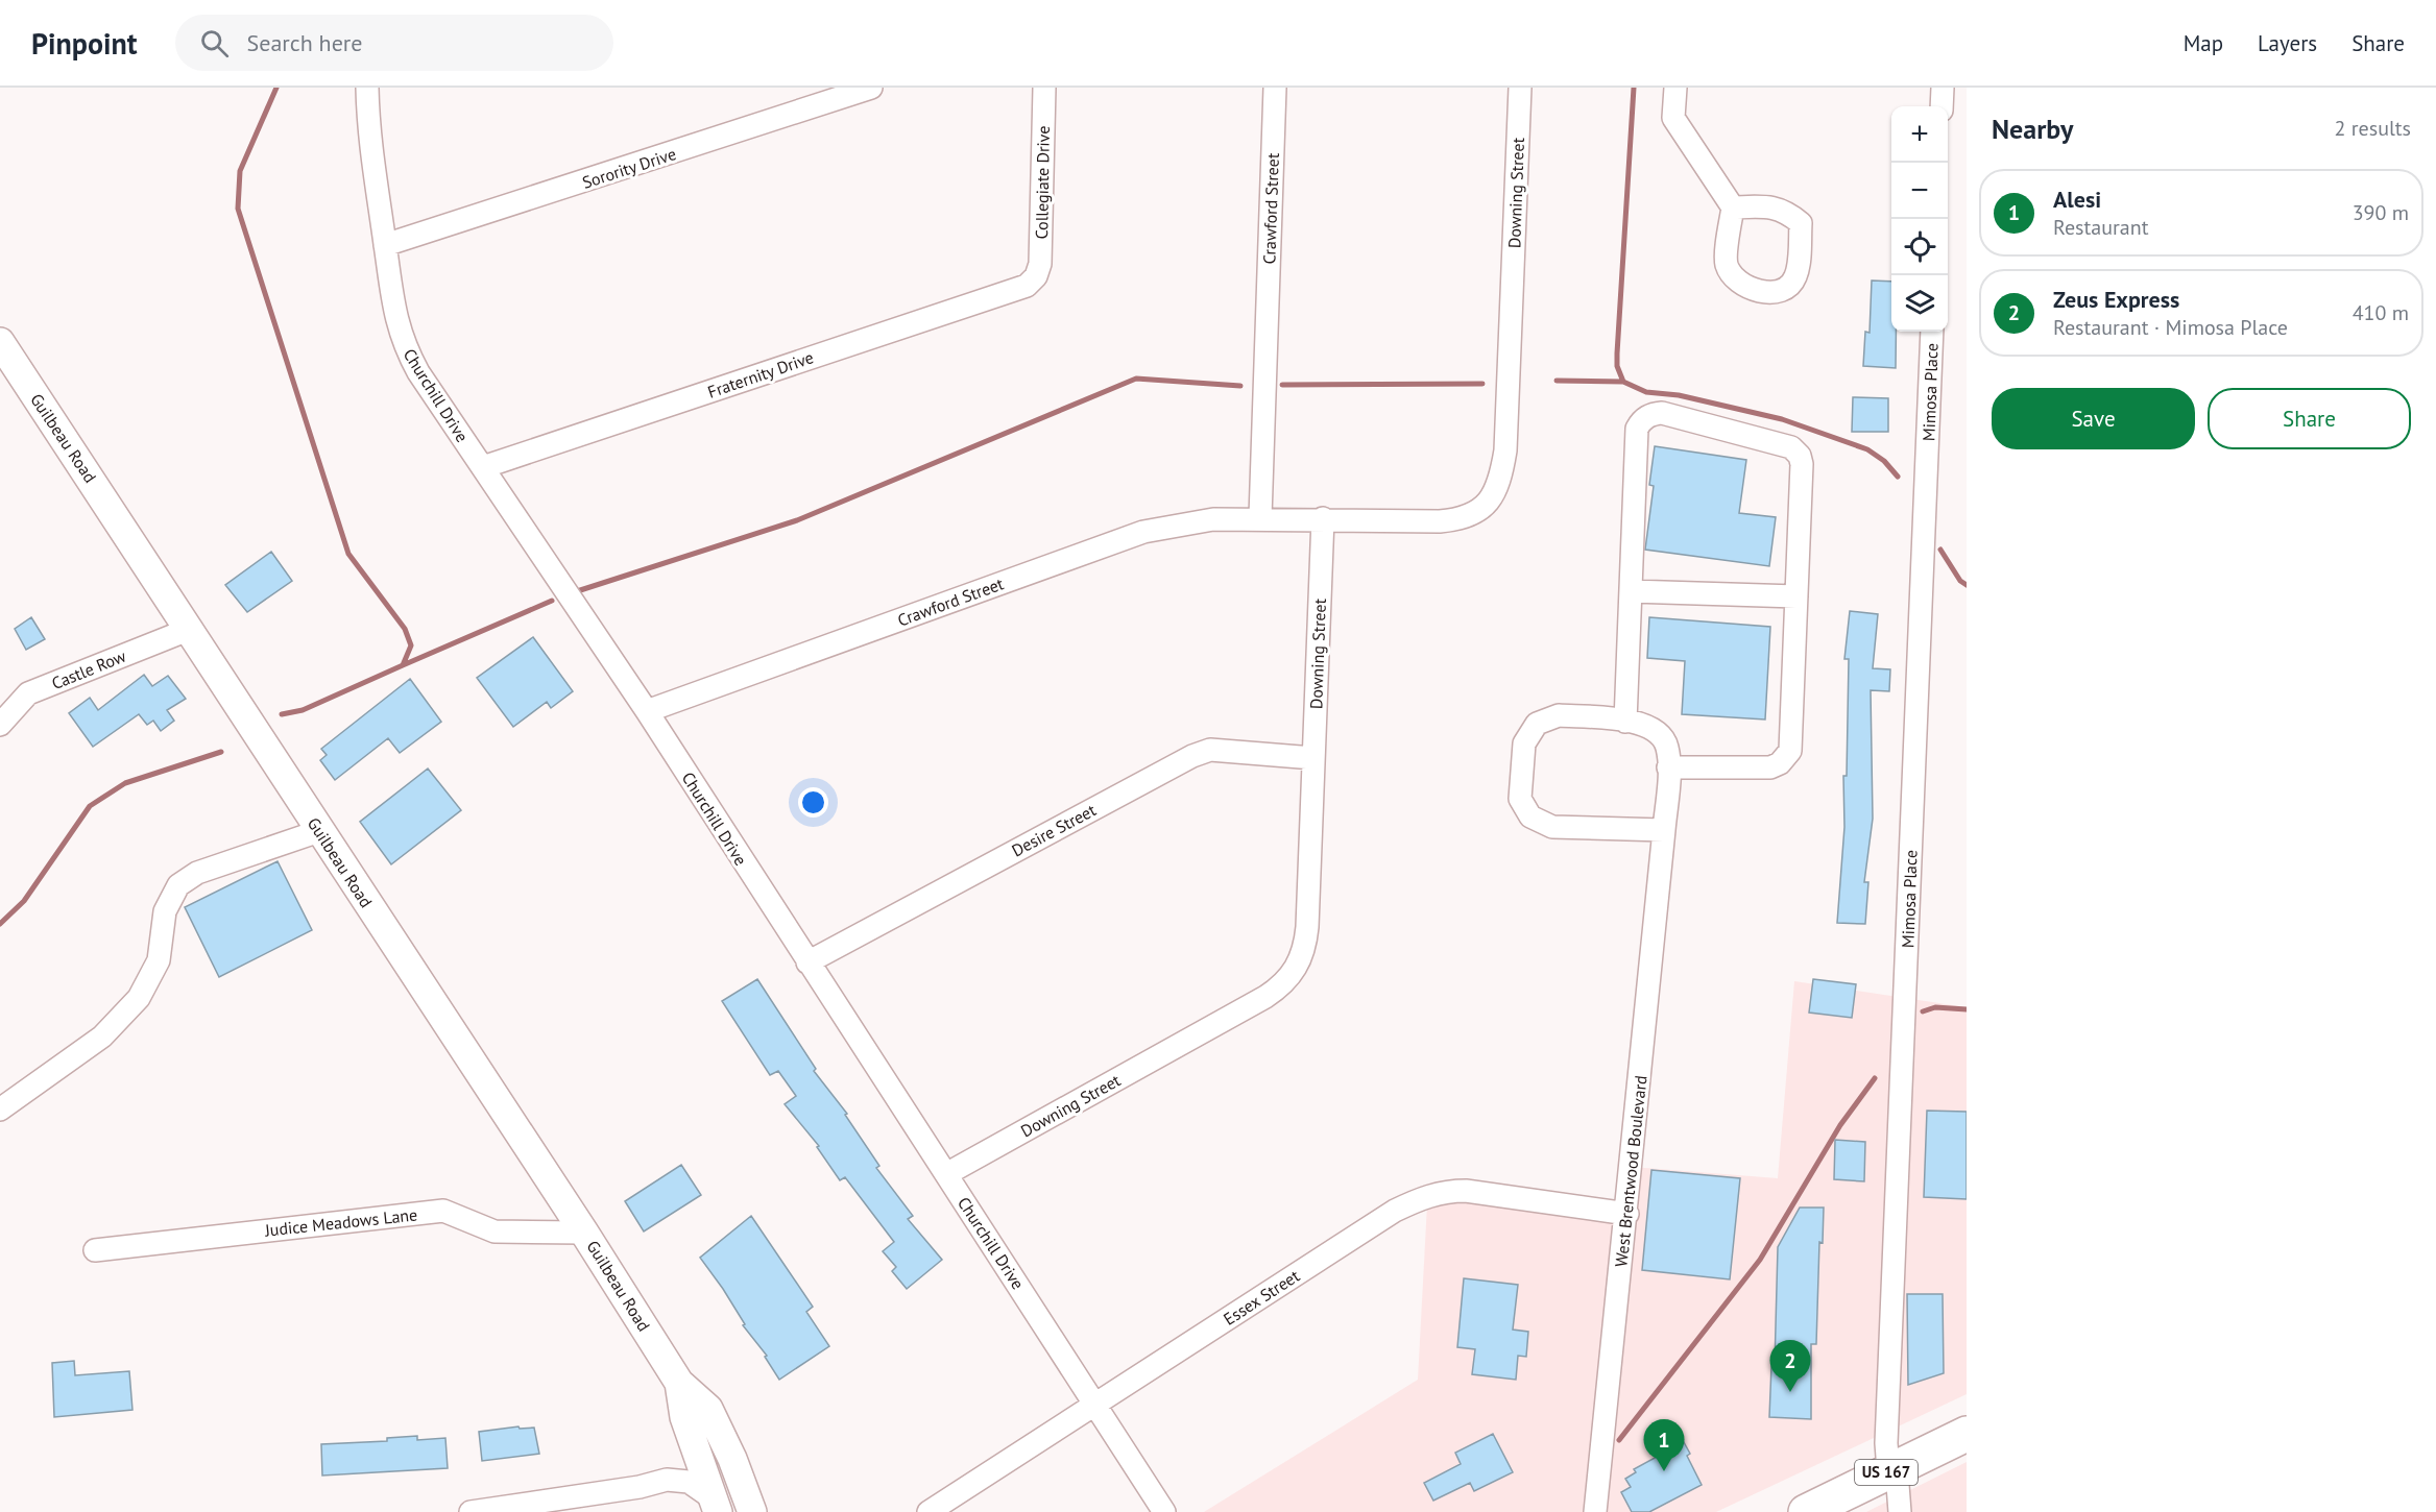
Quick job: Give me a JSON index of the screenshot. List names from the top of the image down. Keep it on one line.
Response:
{"streets":{"main road":["US 167"],"street":["Sorority Drive","Collegiate Drive","Downing Street","Crawford Street","Fraternity Drive","Mimosa Place","Churchill Drive","Guilbeau Road","Castle Row","Desire Street","West Brentwood Boulevard","Judice Meadows Lane","Essex Street"]},"crossings":[["Sorority Drive","Churchill Drive"],["Collegiate Drive","Fraternity Drive"],["Downing Street","Crawford Street"],["Downing Street","Churchill Drive"],["Downing Street","Desire Street"],["Crawford Street","Churchill Drive"],["Fraternity Drive","Churchill Drive"],["Mimosa Place","US 167"],["Churchill Drive","Desire Street"],["Churchill Drive","Essex Street"],["Guilbeau Road","Castle Row"],["Guilbeau Road","Judice Meadows Lane"],["West Brentwood Boulevard","Essex Street"]],"page":{"header":"Pinpoint","search":"Search here","nav":["Map","Layers","Share"],"heading":["Nearby","2 results"],"map_buttons":["+","−"],"list":[{"mark":"1","name":"Alesi","note":"Restaurant","value":"390 m"},{"mark":"2","name":"Zeus Express","note":"Restaurant · Mimosa Place","value":"410 m"}],"buttons":["Save","Share"],"pins":["2","1"]}}
